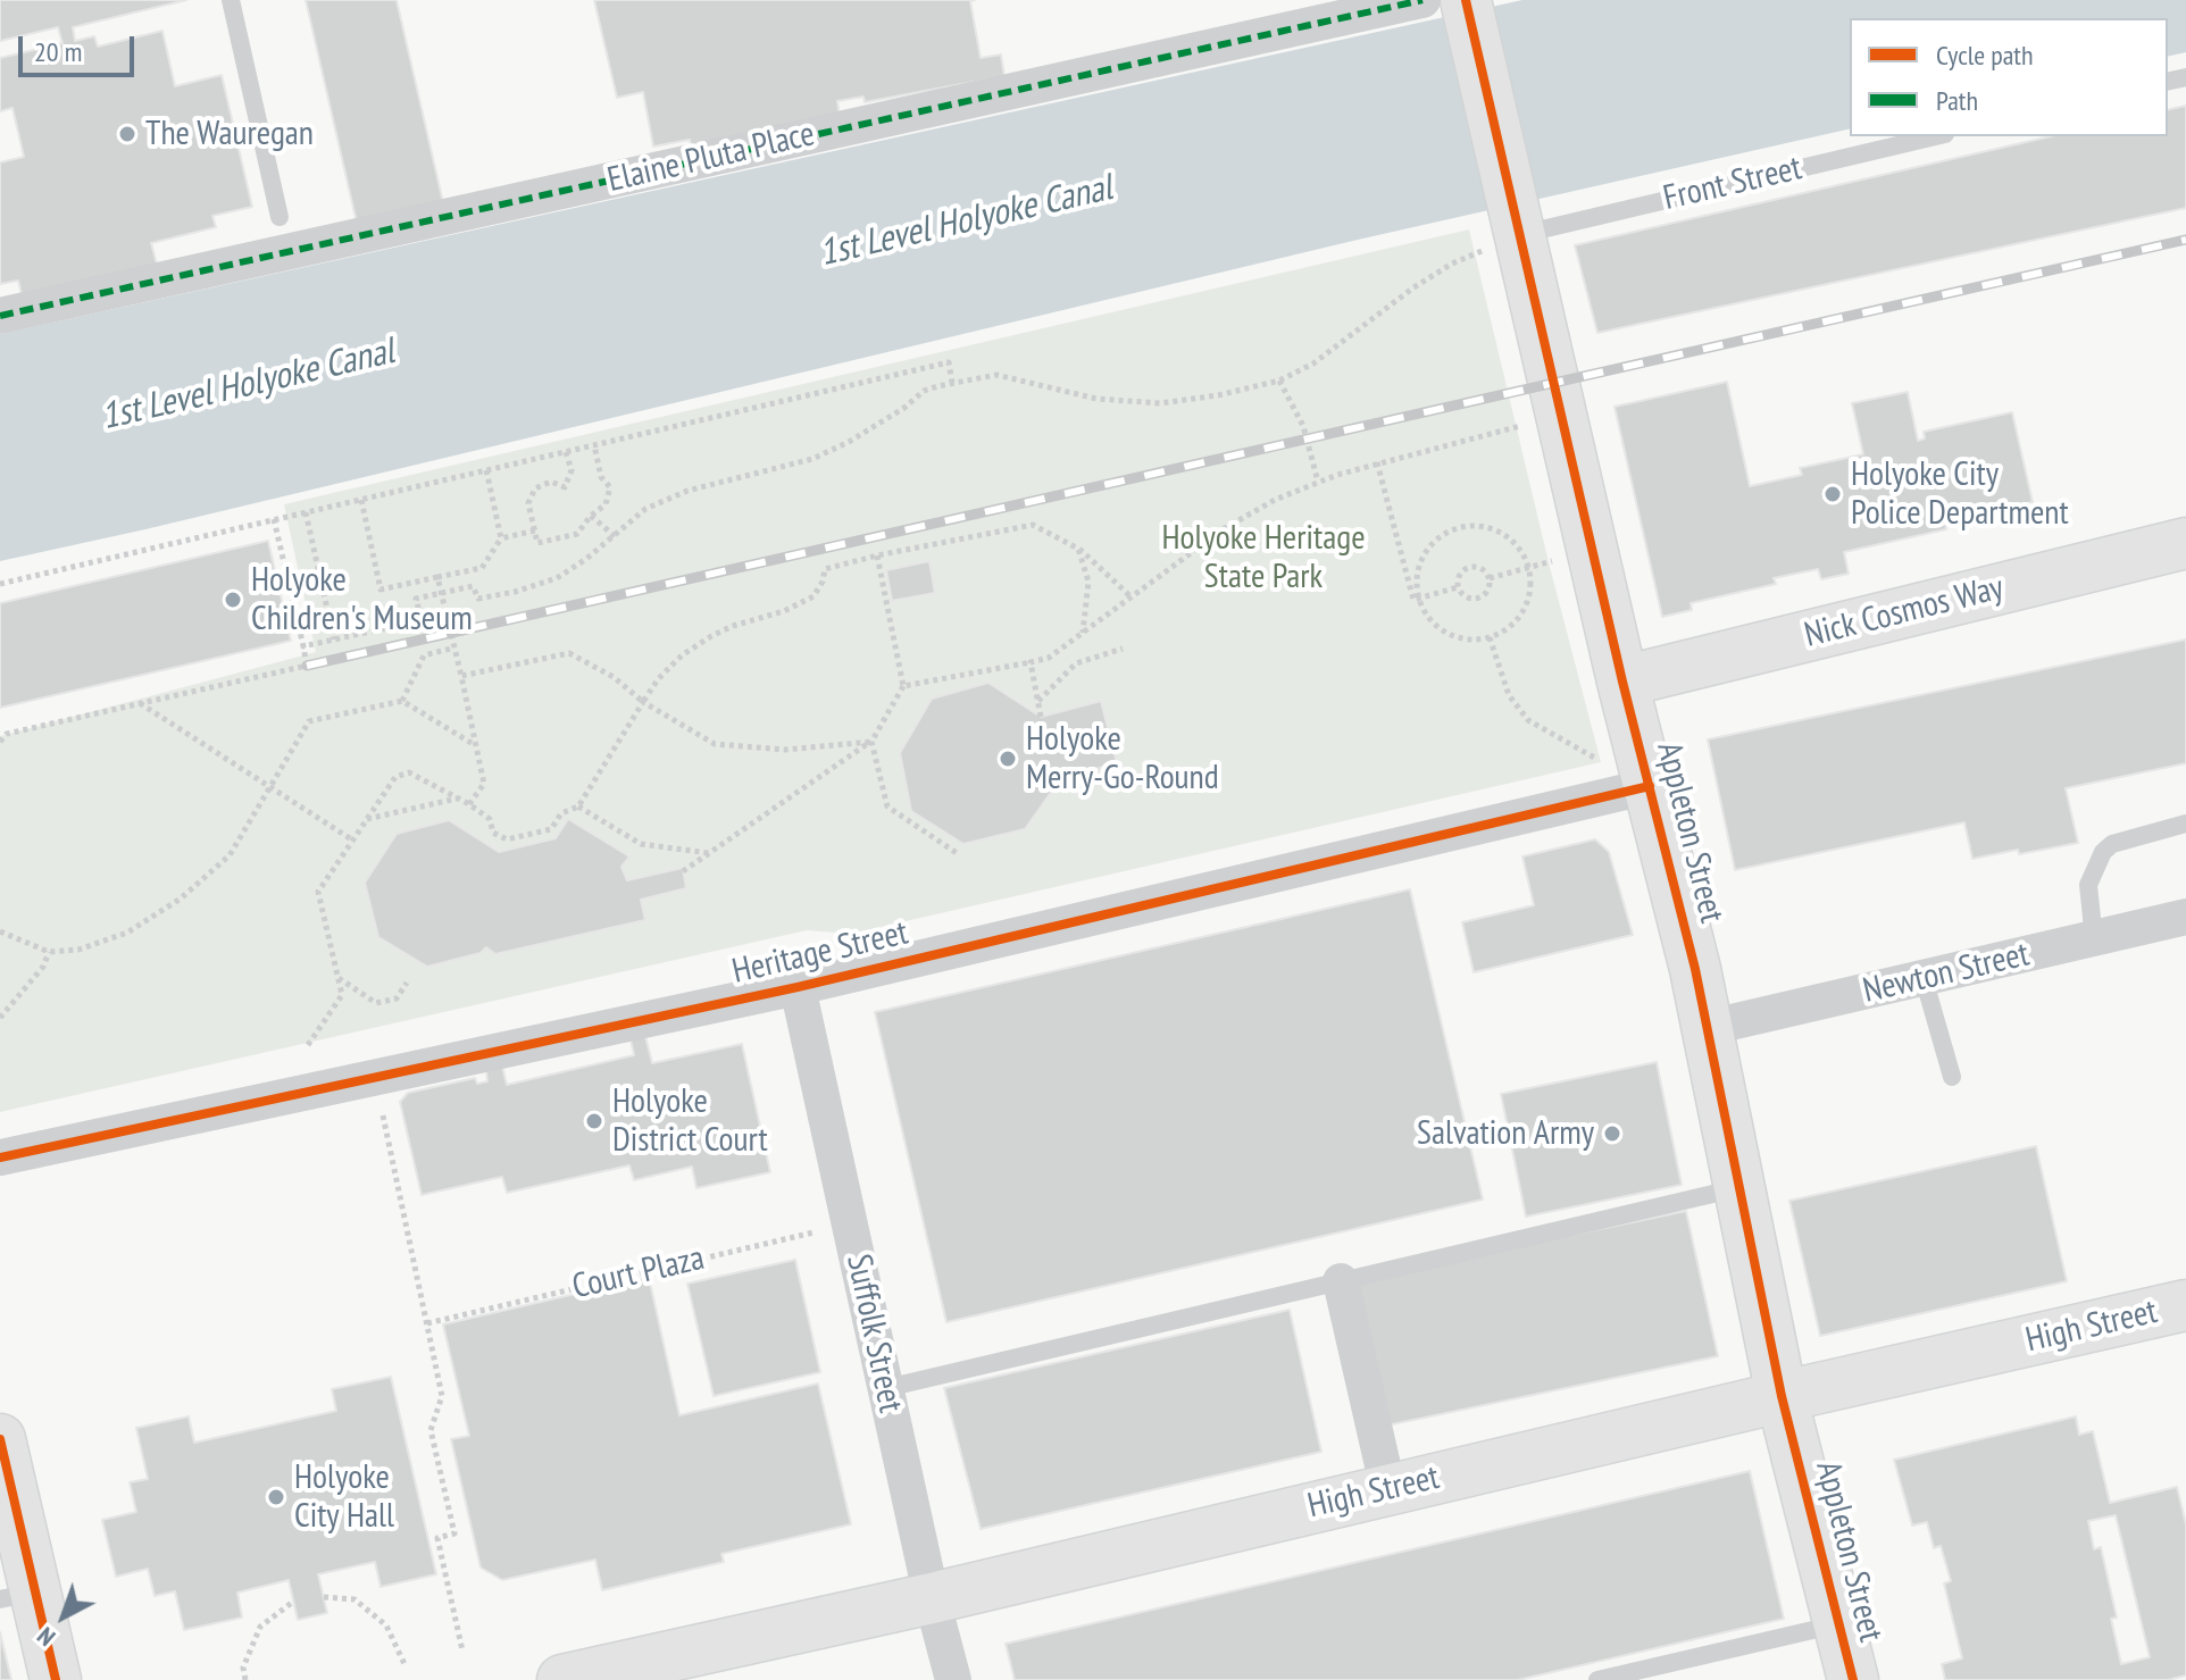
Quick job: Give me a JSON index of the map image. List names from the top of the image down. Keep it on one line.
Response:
{"streets":{"street":["Elaine Pluta Place","Nick Cosmos Way","Appleton Street","Heritage Street","Newton Street","High Street","Suffolk Street"],"lane":["Front Street"],"path":["Court Plaza"]},"crossings":[["Front Street","Appleton Street"],["Nick Cosmos Way","Appleton Street"],["Appleton Street","Heritage Street"],["Appleton Street","Newton Street"],["Appleton Street","High Street"],["Heritage Street","Suffolk Street"],["Court Plaza","Suffolk Street"],["High Street","Suffolk Street"]],"water":["1st Level Holyoke Canal"],"parks":["Holyoke Heritage State Park"],"places":["The Wauregan","Holyoke City Police Department","Holyoke Children's Museum","Holyoke Merry-Go-Round","Holyoke District Court","Salvation Army","Holyoke City Hall"],"legend":["Cycle path","Path"],"scale_bar":"20 m","north":"bottom left"}
